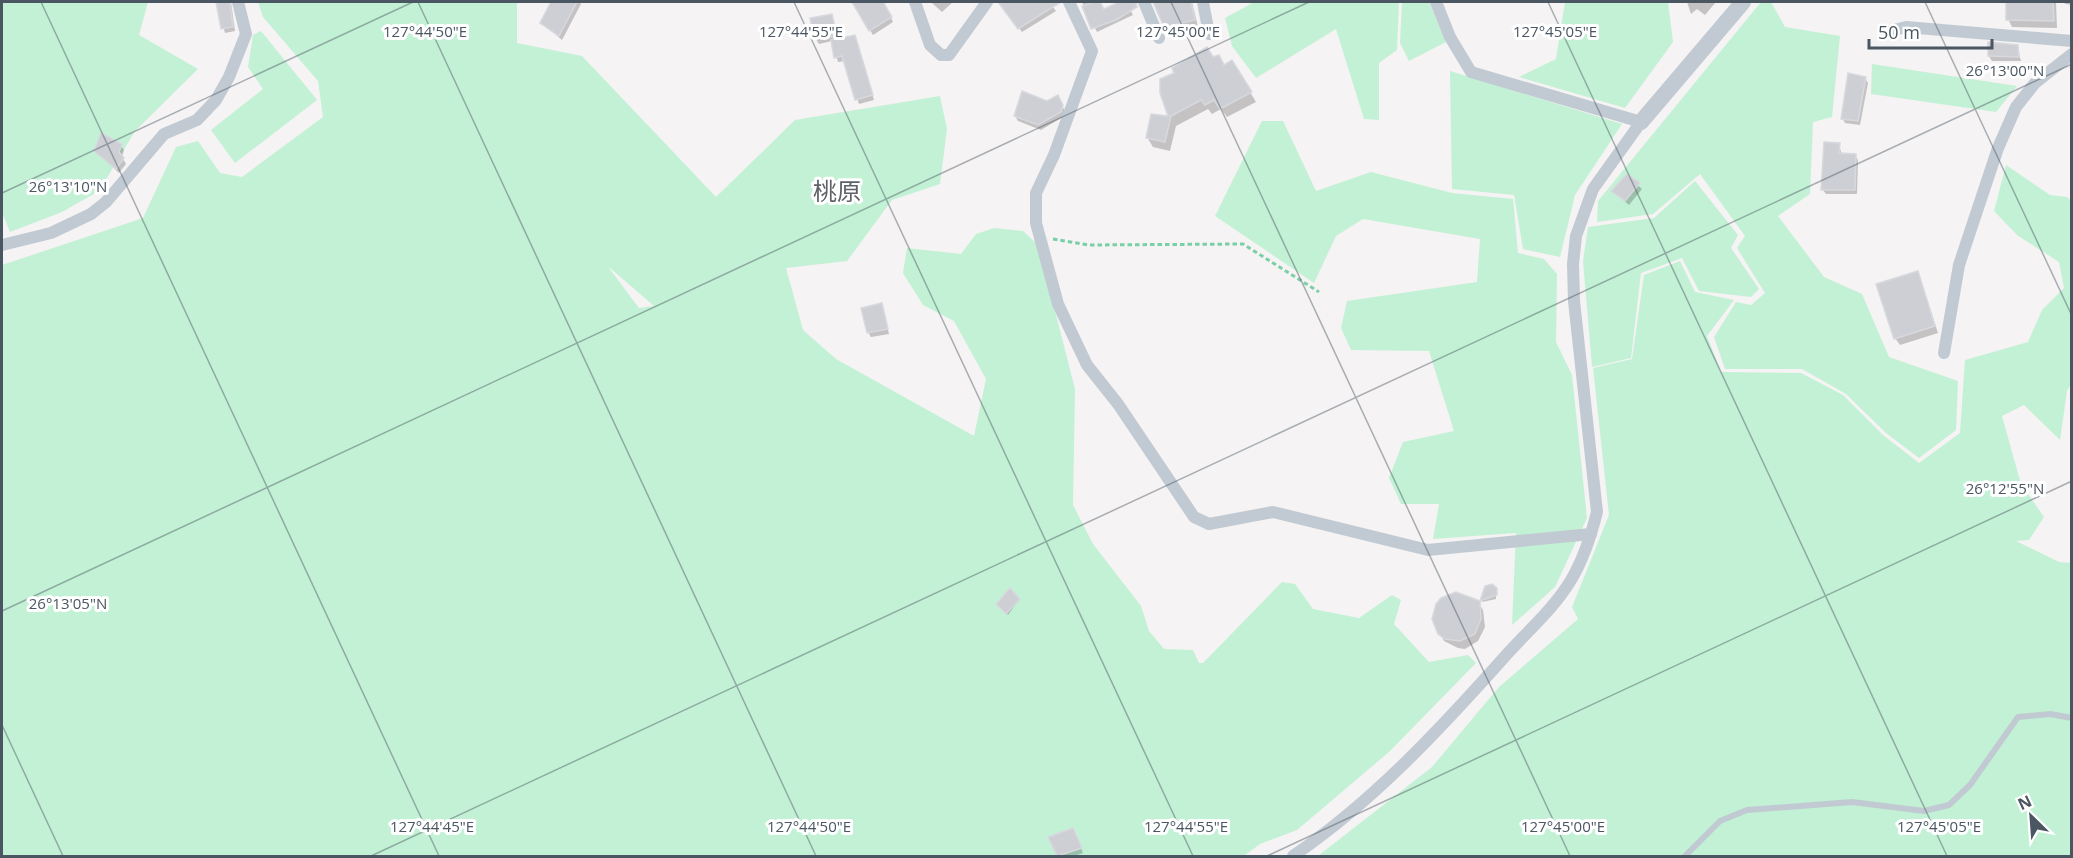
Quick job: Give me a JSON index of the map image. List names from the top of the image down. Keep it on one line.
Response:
{"districts":["桃原"],"scale_bar":"50 m","north":"top left","coordinates":["127°44'50\"E","127°44'55\"E","127°45'05\"E","127°45'00\"E","26°13'00\"N","26°13'10\"N","26°12'55\"N","26°13'05\"N","127°44'45\"E"]}
